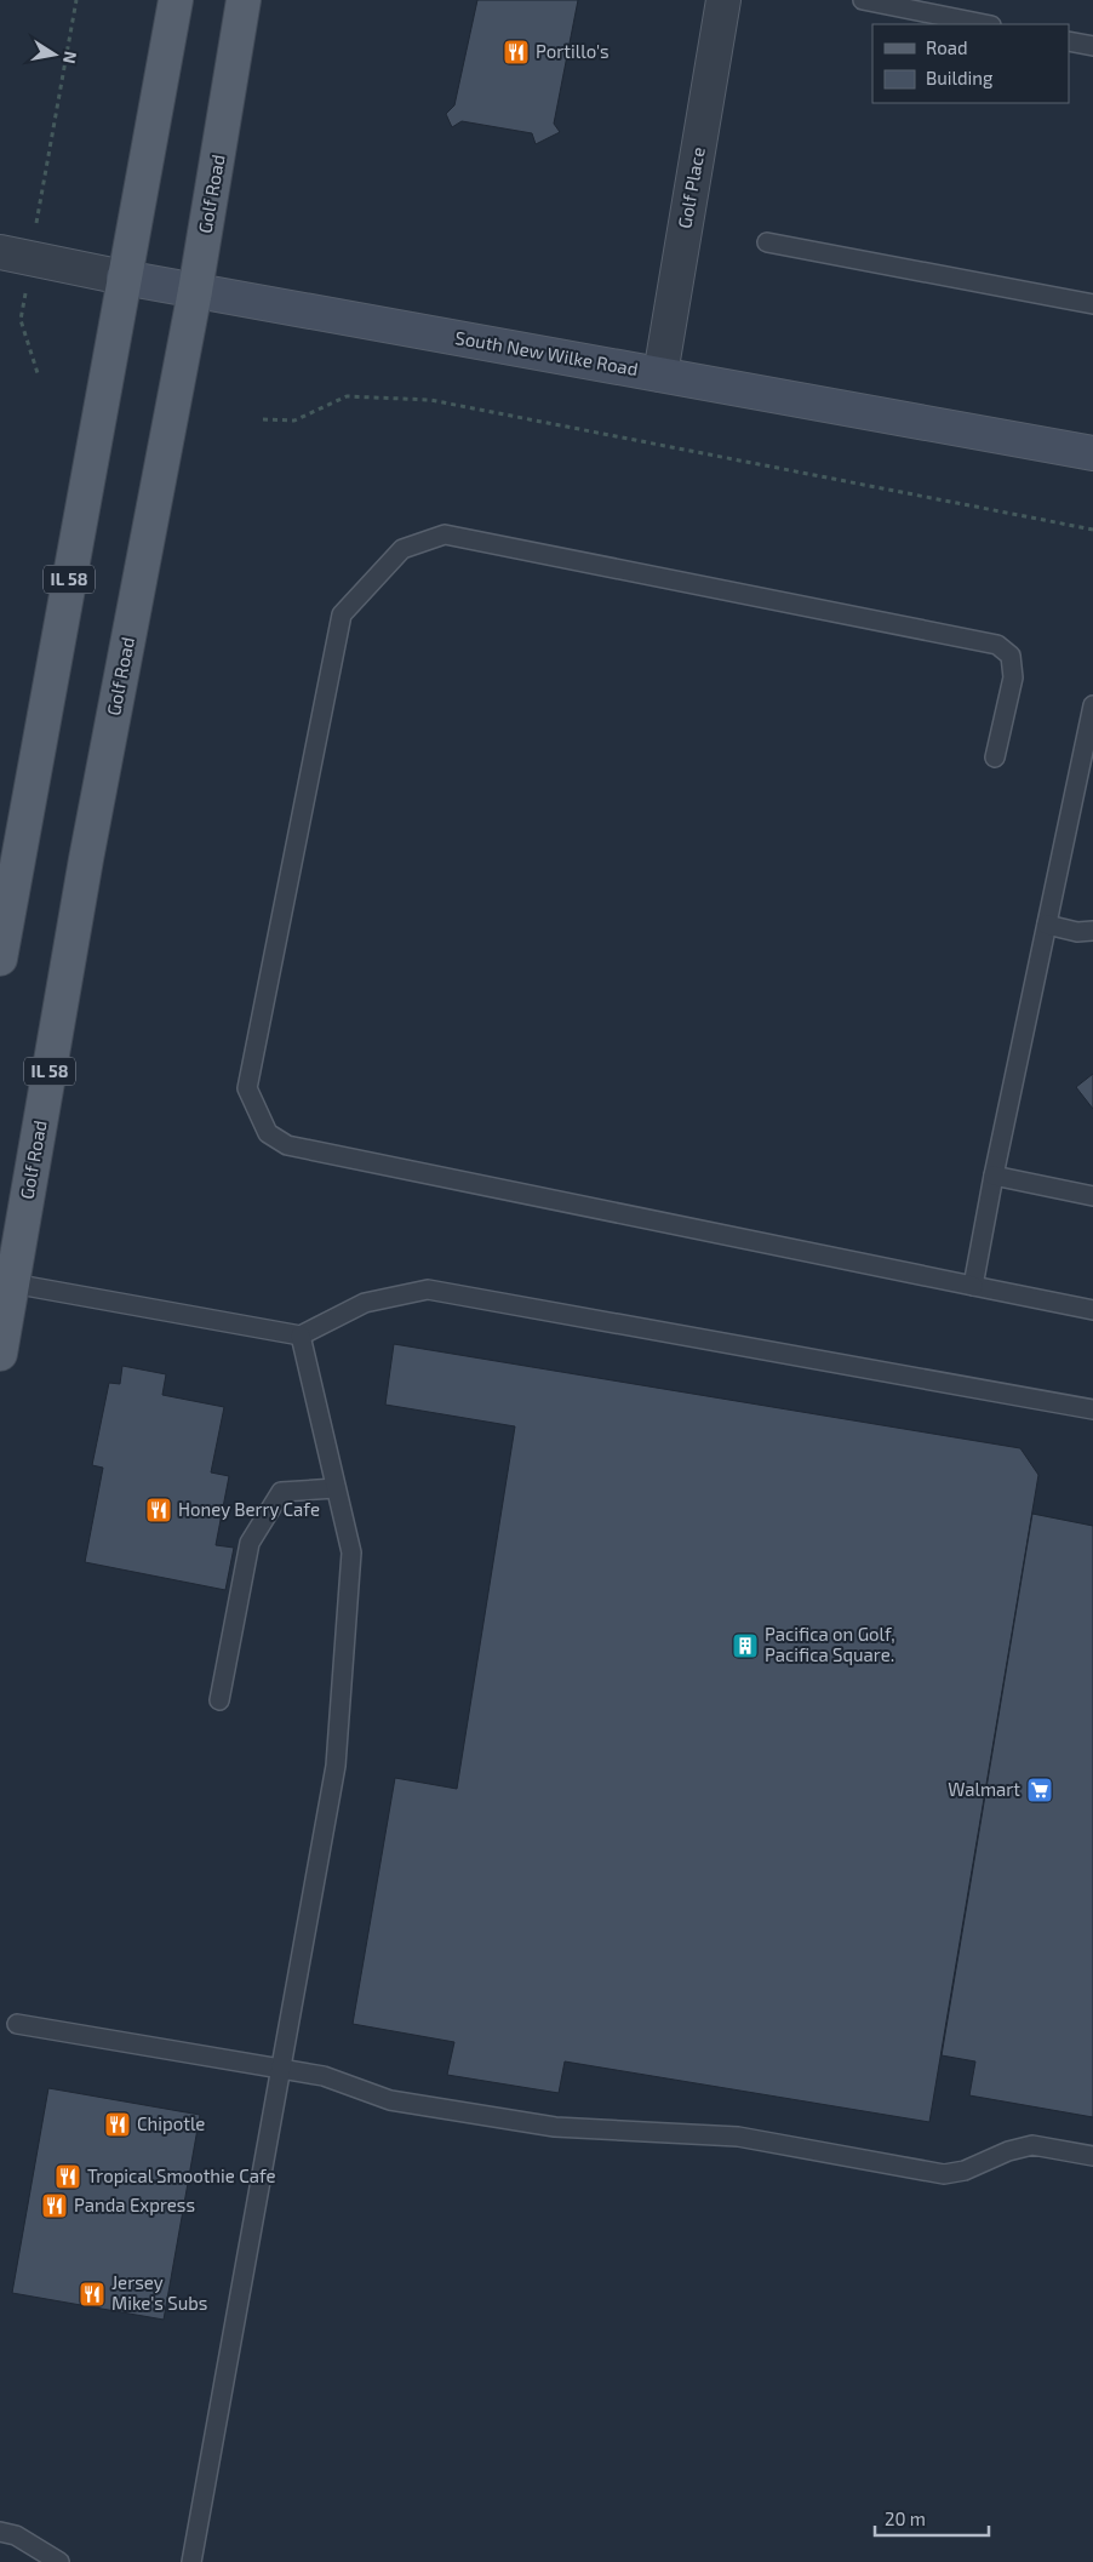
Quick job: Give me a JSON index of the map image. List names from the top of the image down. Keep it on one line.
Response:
{"streets":{"main road":["Golf Road","South New Wilke Road","IL 58"],"street":["Golf Place"]},"crossings":[["Golf Place","South New Wilke Road"],["Golf Road","South New Wilke Road"],["South New Wilke Road","IL 58"]],"places":{"restaurant":["Portillo's","Honey Berry Cafe","Chipotle","Tropical Smoothie Cafe","Panda Express","Jersey Mike's Subs"],"building":["Pacifica on Golf, Pacifica Square."],"supermarket":["Walmart"]},"legend":["Road","Building"],"scale_bar":"20 m","north":"right"}
